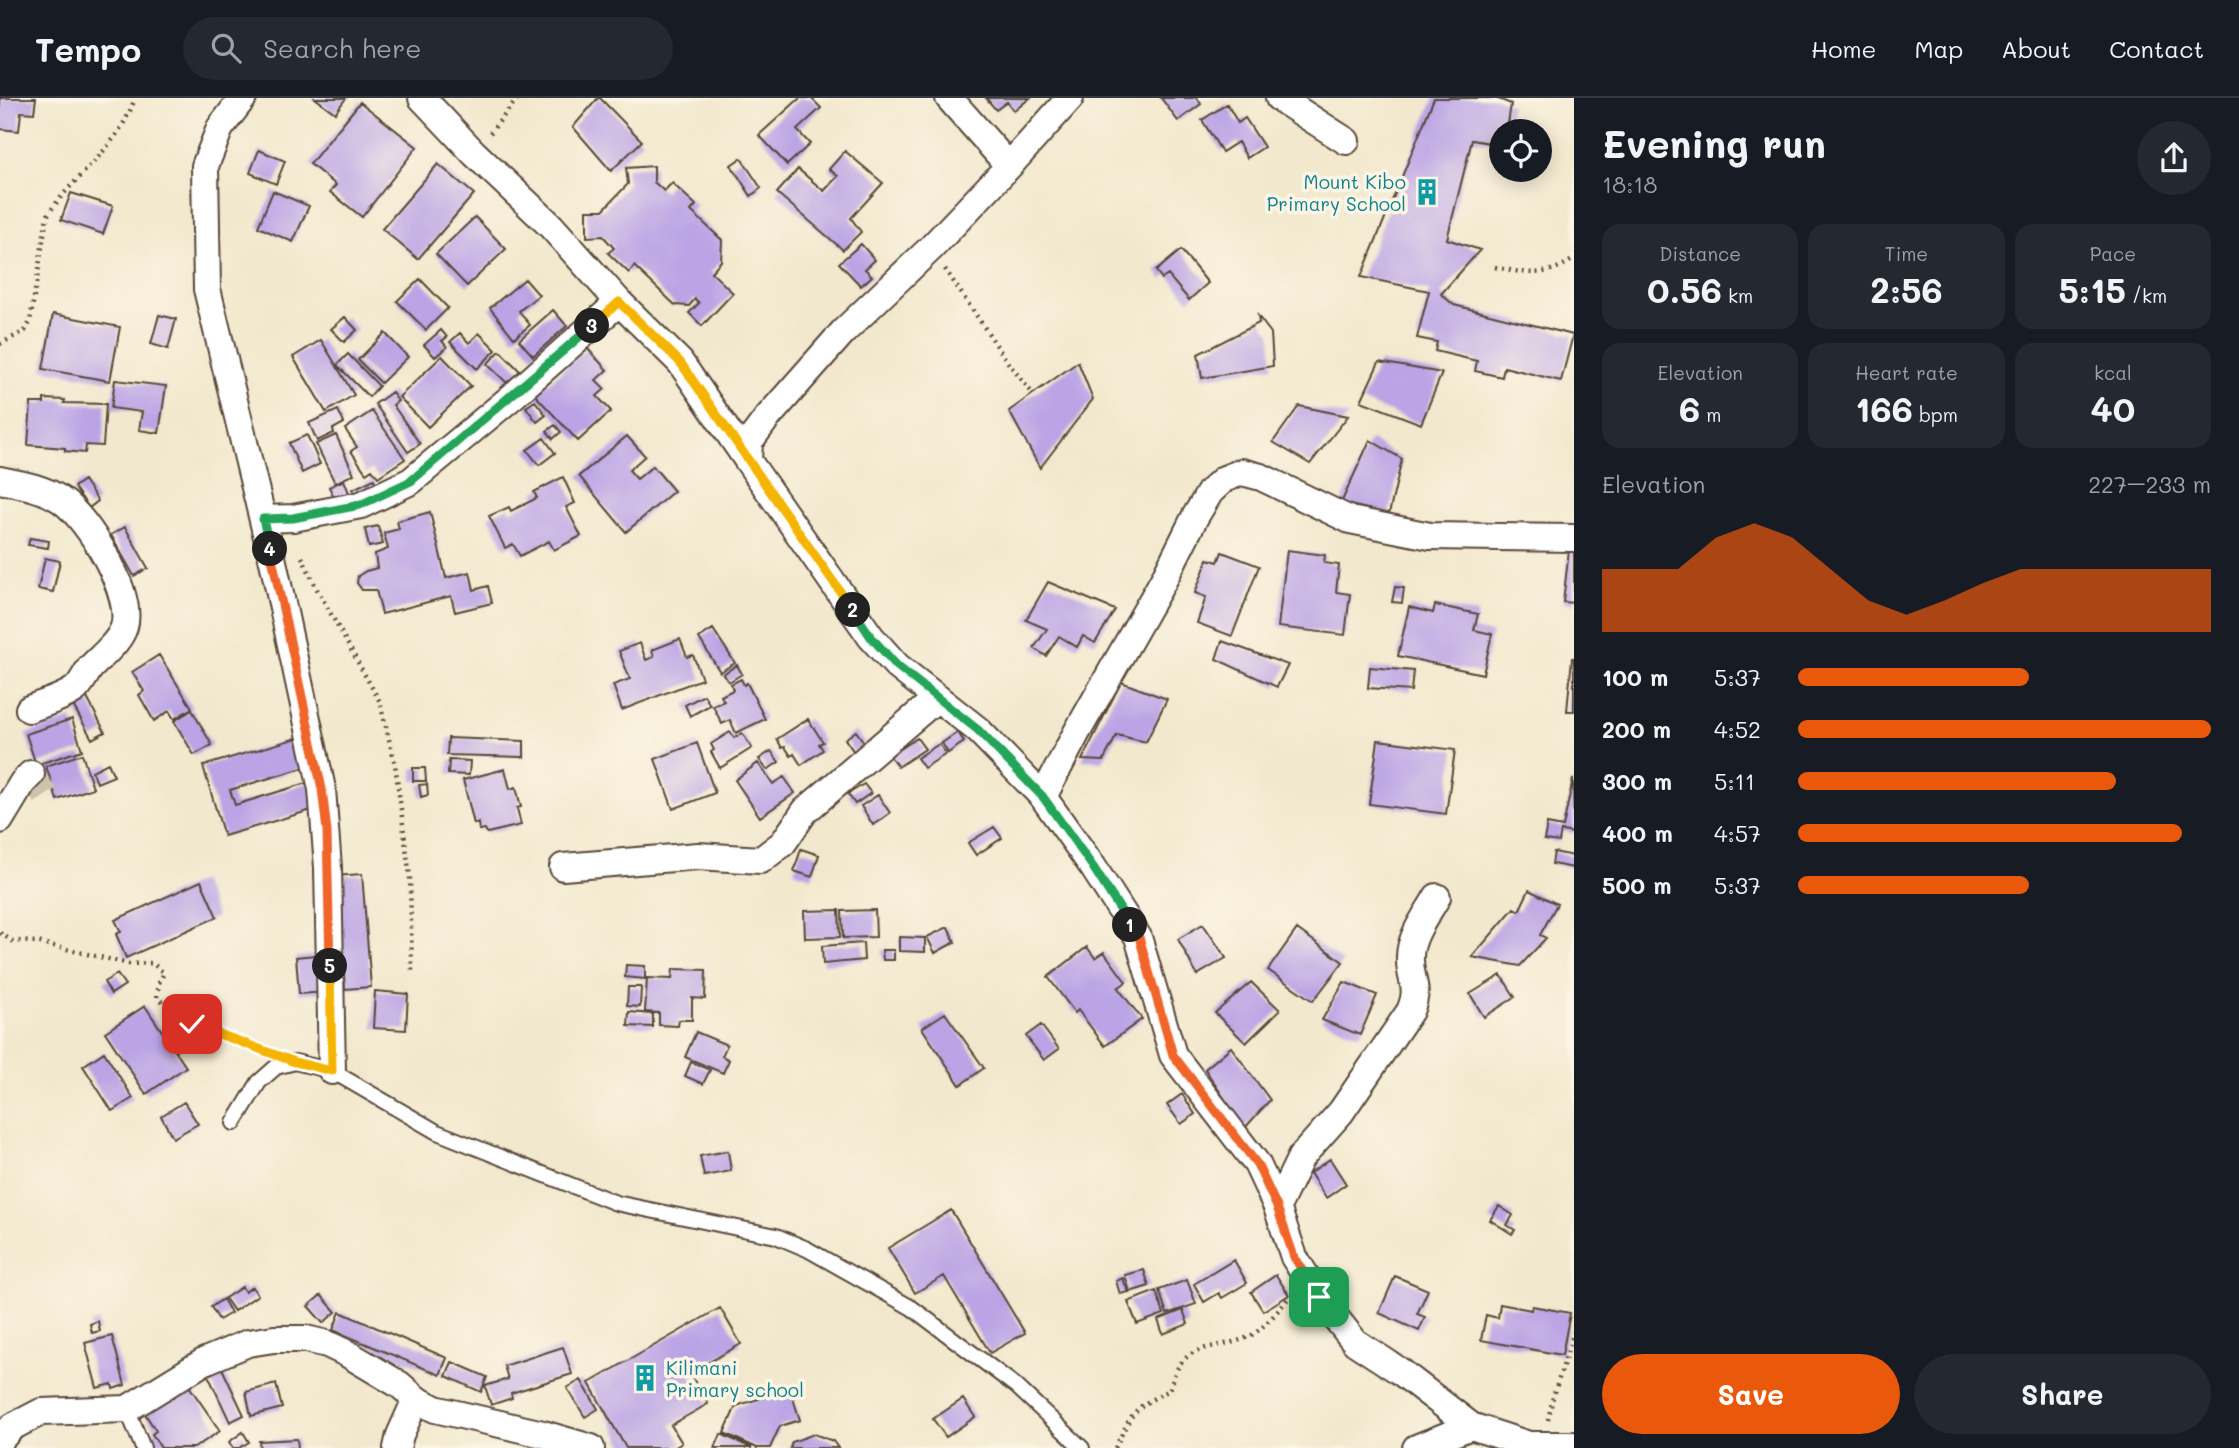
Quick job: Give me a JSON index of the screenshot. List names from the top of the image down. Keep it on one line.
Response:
{"places":{"building":["Mount Kibo Primary School","Kilimani Primary school"]},"page":{"header":"Tempo","search":"Search here","nav":["Home","Map","About","Contact"],"heading":["Evening run","18:18"],"stats":[["Distance","0.56 km"],["Time","2:56"],["Pace","5:15 /km"],["Elevation","6 m"],["Heart rate","166 bpm"],["kcal","40"]],"pins":["3","4","2","1","5"],"chart":["Elevation","227–233 m"],"list":[{"name":"100 m","note":"5:37"},{"name":"200 m","note":"4:52"},{"name":"300 m","note":"5:11"},{"name":"400 m","note":"4:57"},{"name":"500 m","note":"5:37"}],"buttons":["Save","Share"]}}
